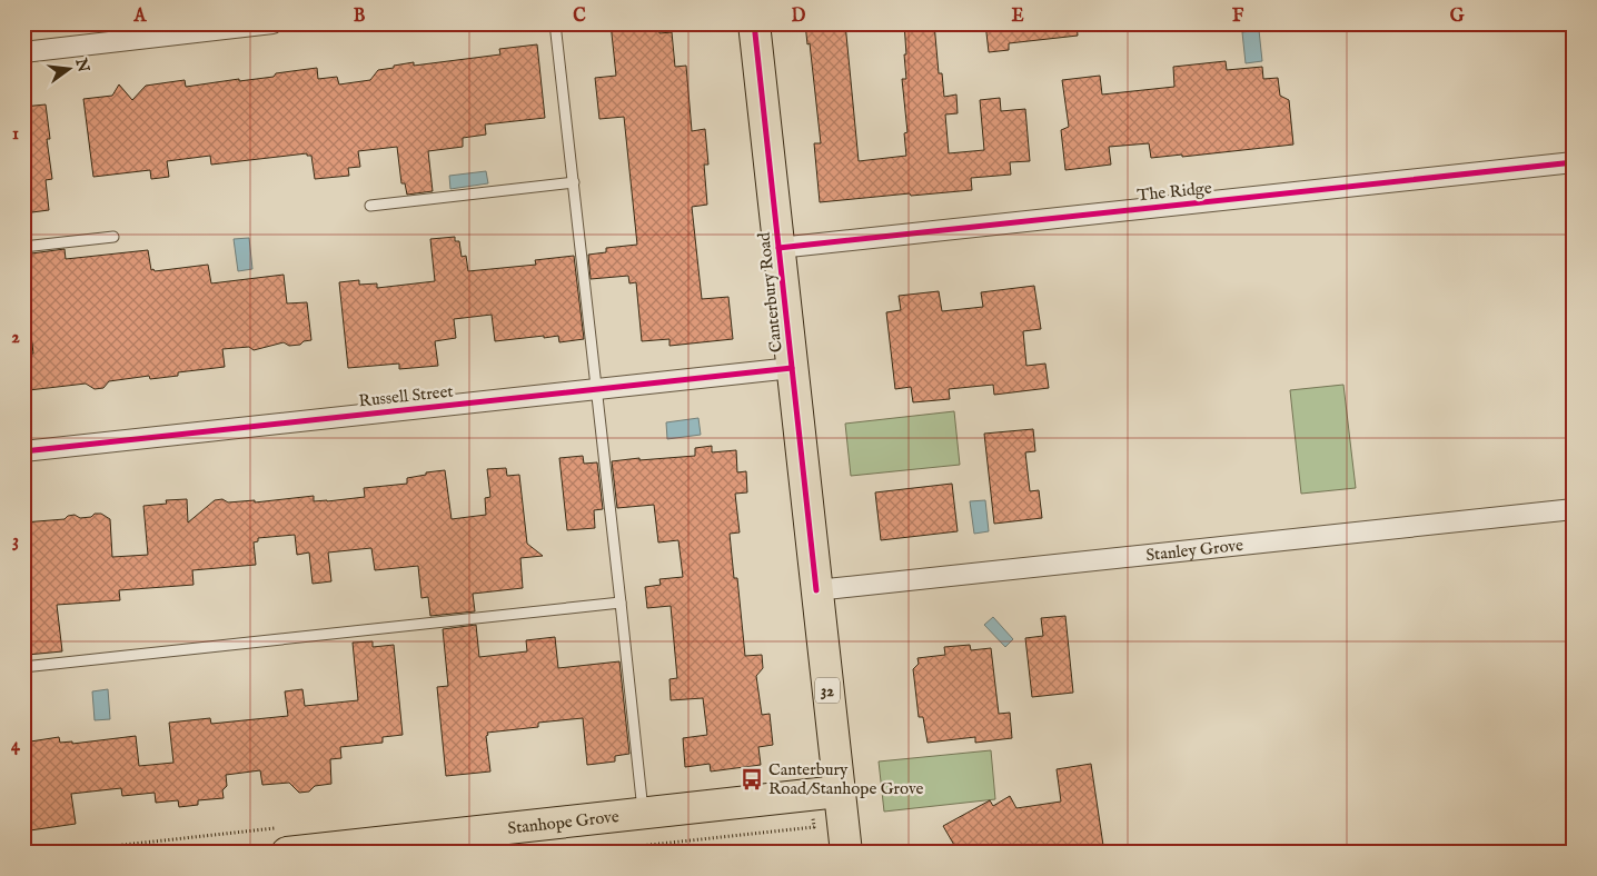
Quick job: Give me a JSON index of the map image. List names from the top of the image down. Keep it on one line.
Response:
{"streets":{"main road":["Canterbury Road","32","Stanhope Grove"],"street":["The Ridge","Russell Street","Stanley Grove"]},"crossings":[["The Ridge","Canterbury Road"],["Canterbury Road","Russell Street"],["Canterbury Road","Stanley Grove"],["Canterbury Road","Stanhope Grove"]],"places":{"bus stop":["Canterbury Road/Stanhope Grove"]},"north":"right","grid":{"columns":["A","B","C","D","E","F","G"],"rows":["1","2","3","4"]}}
